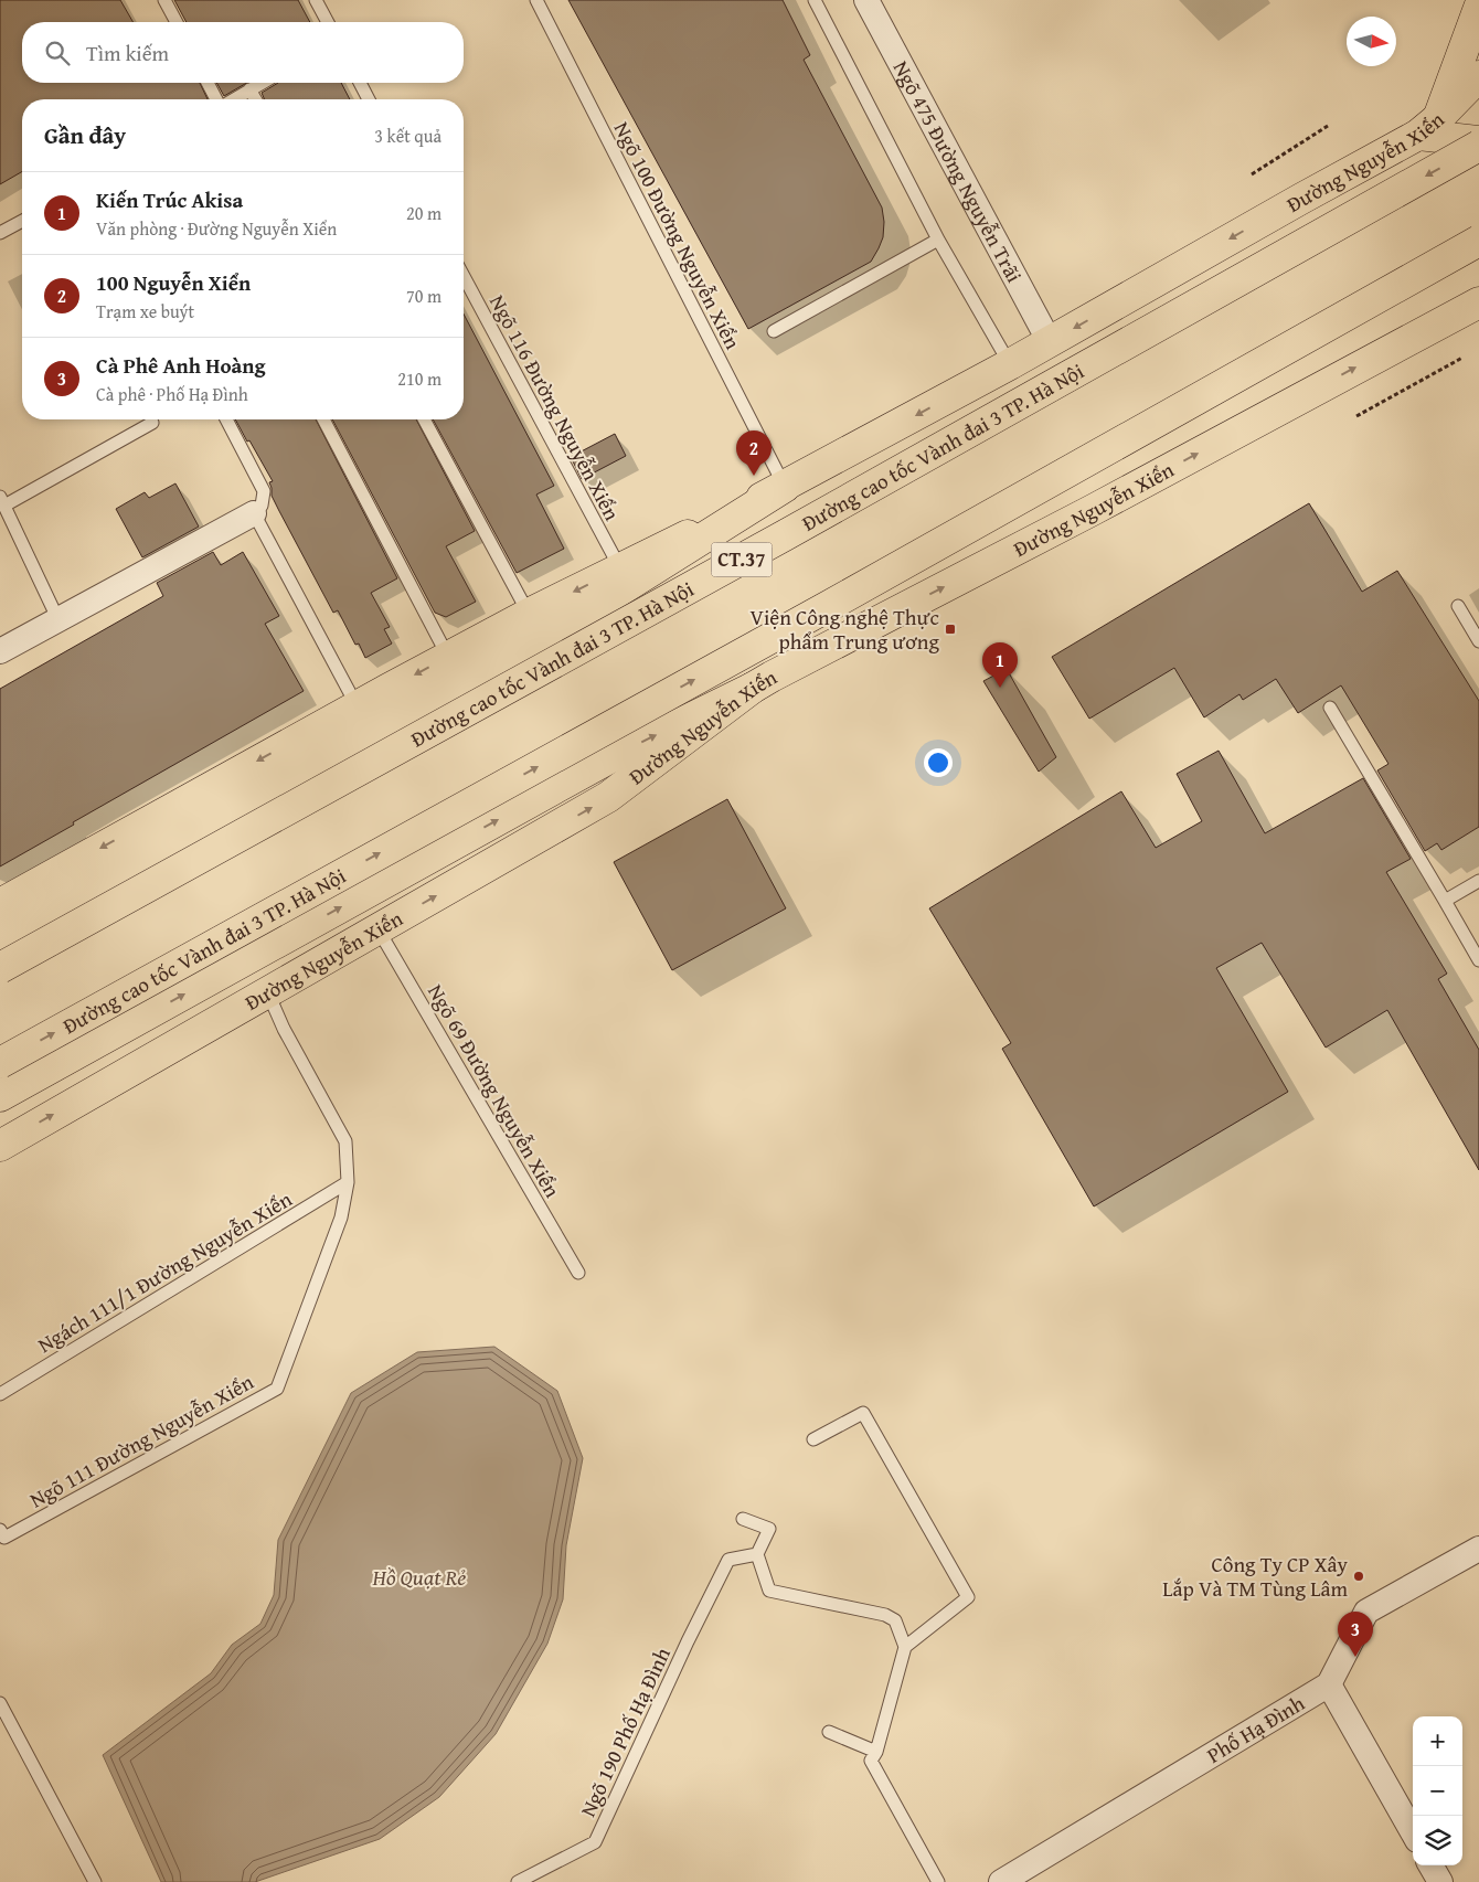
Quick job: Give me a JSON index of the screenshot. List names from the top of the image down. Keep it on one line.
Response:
{"streets":{"main road":["Đường Nguyễn Xiển","Đường cao tốc Vành đai 3 TP. Hà Nội","CT.37"],"street":["Ngõ 475 Đường Nguyễn Trãi","Phố Hạ Đình"],"lane":["Ngõ 100 Đường Nguyễn Xiển","Ngõ 116 Đường Nguyễn Xiển","Ngõ 69 Đường Nguyễn Xiển","Ngách 111/1 Đường Nguyễn Xiển","Ngõ 111 Đường Nguyễn Xiển","Ngõ 190 Phố Hạ Đình"]},"crossings":[["Đường Nguyễn Xiển","Ngõ 475 Đường Nguyễn Trãi"],["Đường Nguyễn Xiển","Ngõ 100 Đường Nguyễn Xiển"],["Đường Nguyễn Xiển","Ngõ 116 Đường Nguyễn Xiển"],["Đường Nguyễn Xiển","Ngõ 69 Đường Nguyễn Xiển"],["Ngách 111/1 Đường Nguyễn Xiển","Ngõ 111 Đường Nguyễn Xiển"]],"water":["Hồ Quạt Rẻ"],"places":{"transit":["Viện Công nghệ Thực phẩm Trung ương"],"other":["Công Ty CP Xây Lắp Và TM Tùng Lâm"]},"north":"right","page":{"search":"Tìm kiếm","heading":["Gần đây","3 kết quả"],"list":[{"mark":"1","name":"Kiến Trúc Akisa","note":"Văn phòng · Đường Nguyễn Xiển","value":"20 m"},{"mark":"2","name":"100 Nguyễn Xiển","note":"Trạm xe buýt","value":"70 m"},{"mark":"3","name":"Cà Phê Anh Hoàng","note":"Cà phê · Phố Hạ Đình","value":"210 m"}],"pins":["2","1","3"],"map_buttons":["+","−"]}}
